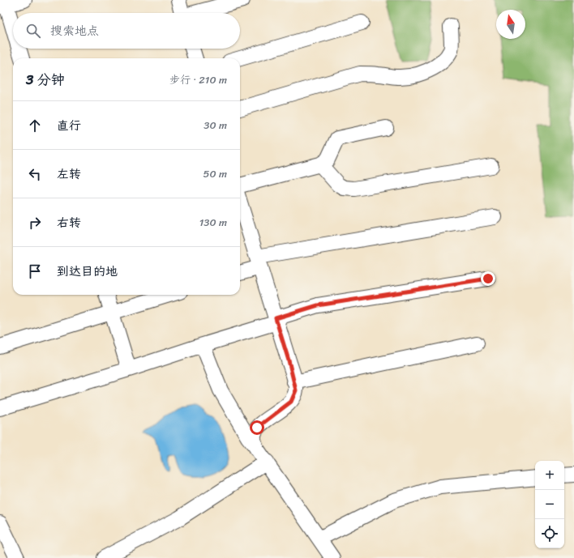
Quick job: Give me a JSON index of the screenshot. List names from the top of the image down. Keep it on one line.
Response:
{"north":"top","page":{"search":"搜索地点","heading":["3 分钟","步行 · 210 m"],"list":[["直行","30 m"],["左转","50 m"],["右转","130 m"],"到达目的地"],"map_buttons":["+","−"]}}
